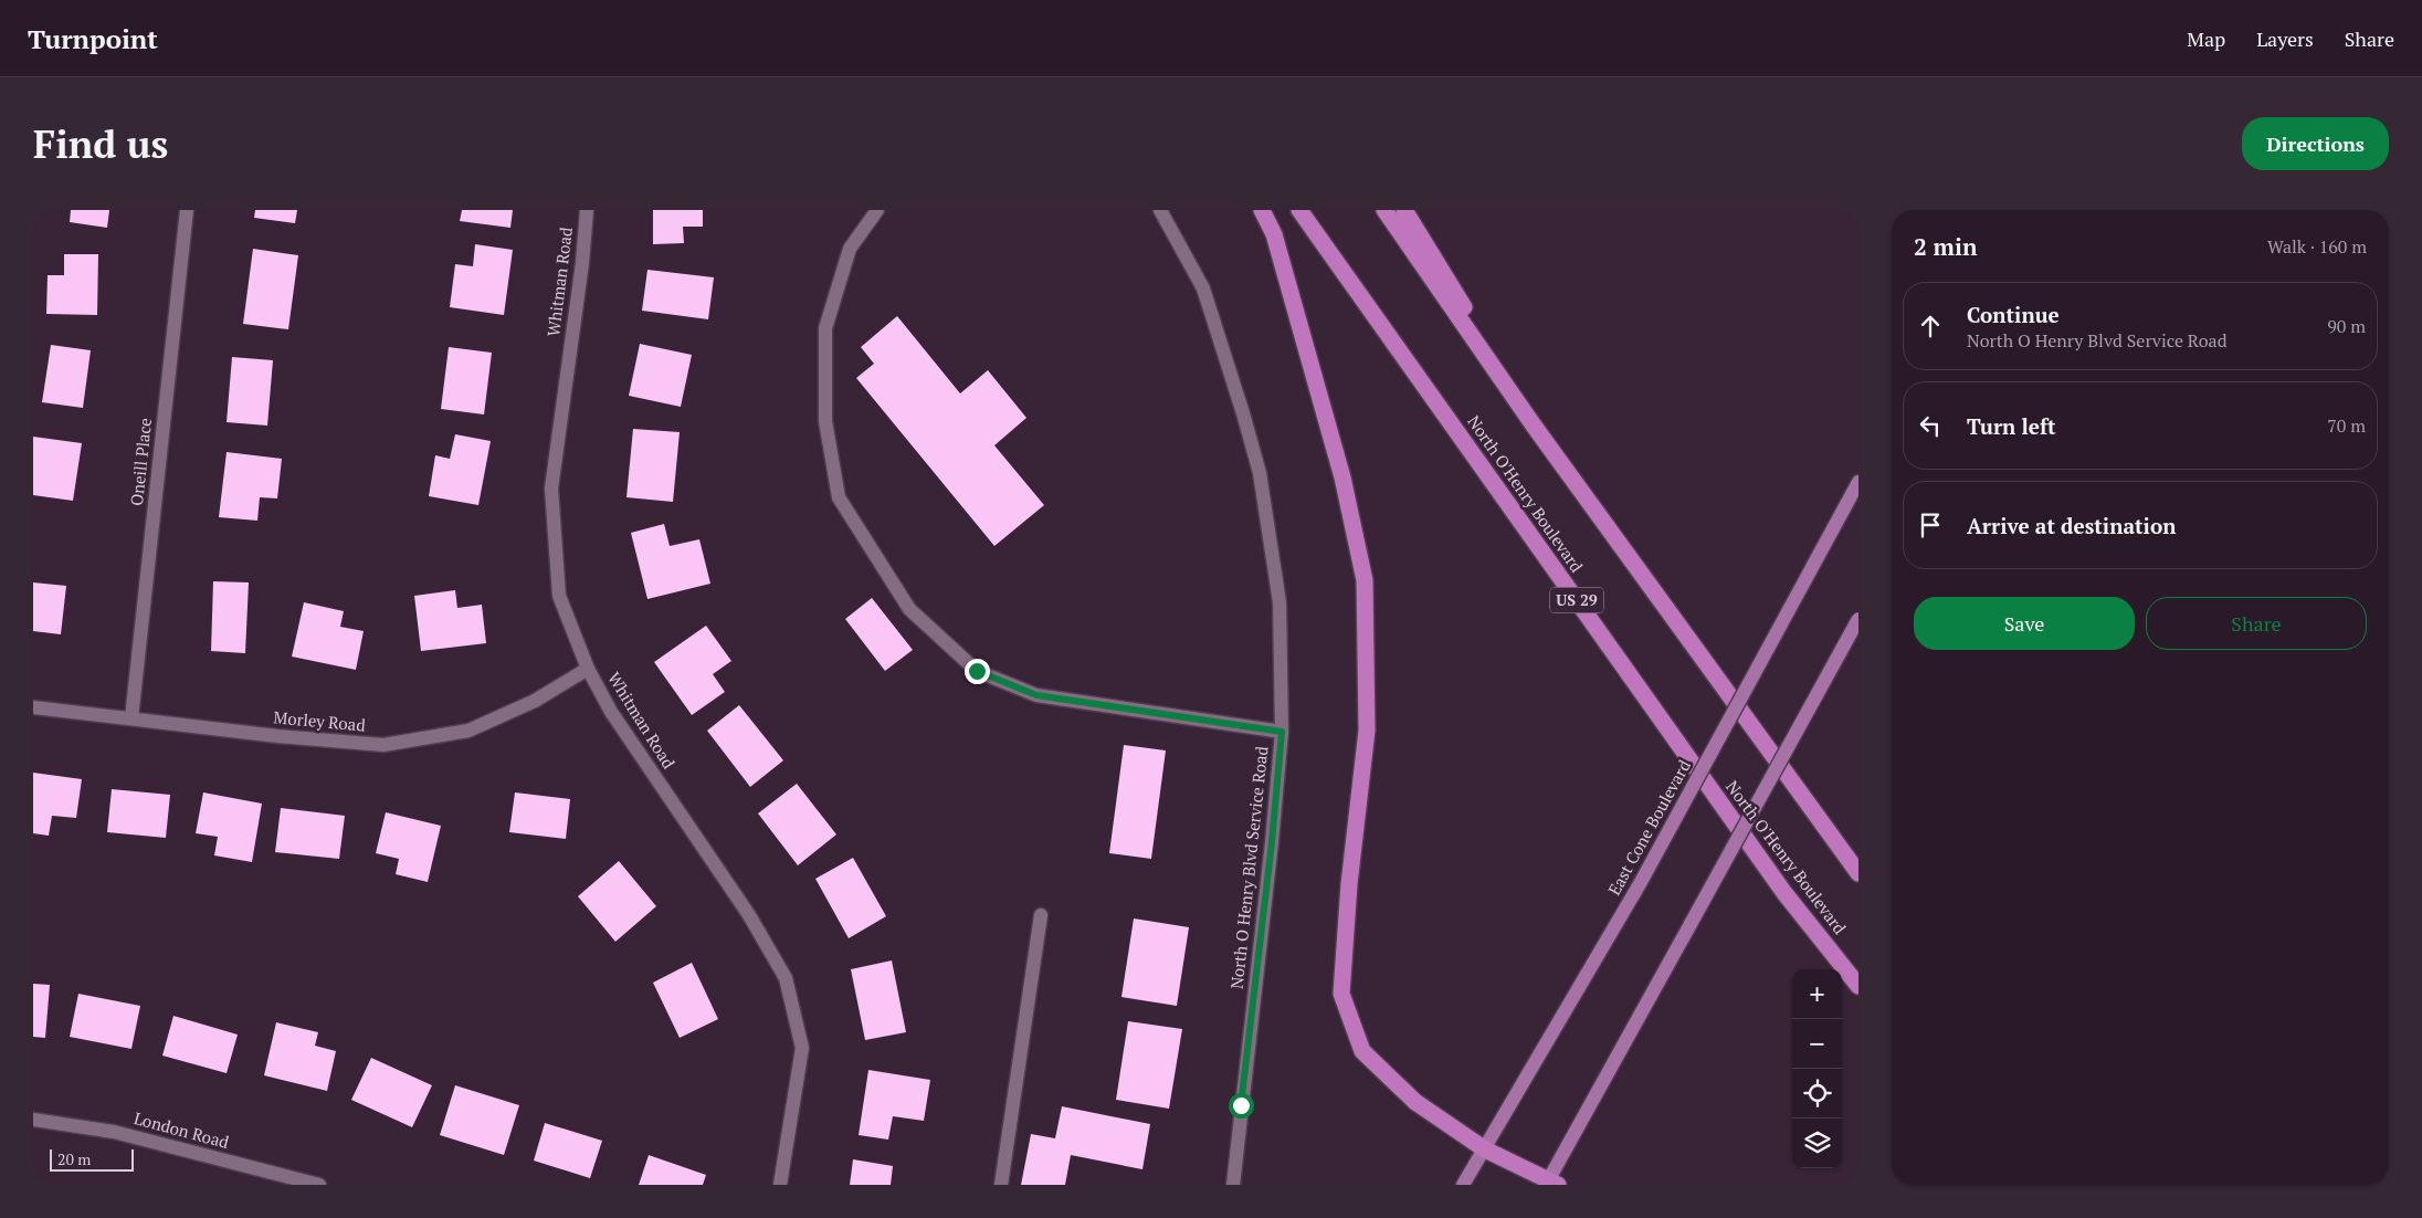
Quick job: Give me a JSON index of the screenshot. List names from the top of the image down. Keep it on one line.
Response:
{"streets":{"highway":["North O'Henry Boulevard","US 29"],"main road":["East Cone Boulevard"],"street":["Whitman Road","Oneill Place","Morley Road","North O Henry Blvd Service Road","London Road"]},"crossings":[["Whitman Road","Morley Road"],["Oneill Place","Morley Road"]],"scale_bar":"20 m","page":{"header":"Turnpoint","nav":["Map","Layers","Share"],"buttons":["Directions",["Save","Share"]],"title":"Find us","heading":["2 min","Walk · 160 m"],"list":[["Continue","North O Henry Blvd Service Road","90 m"],["Turn left","70 m"],"Arrive at destination"],"map_buttons":["+","−"],"scale":"20 m"}}
